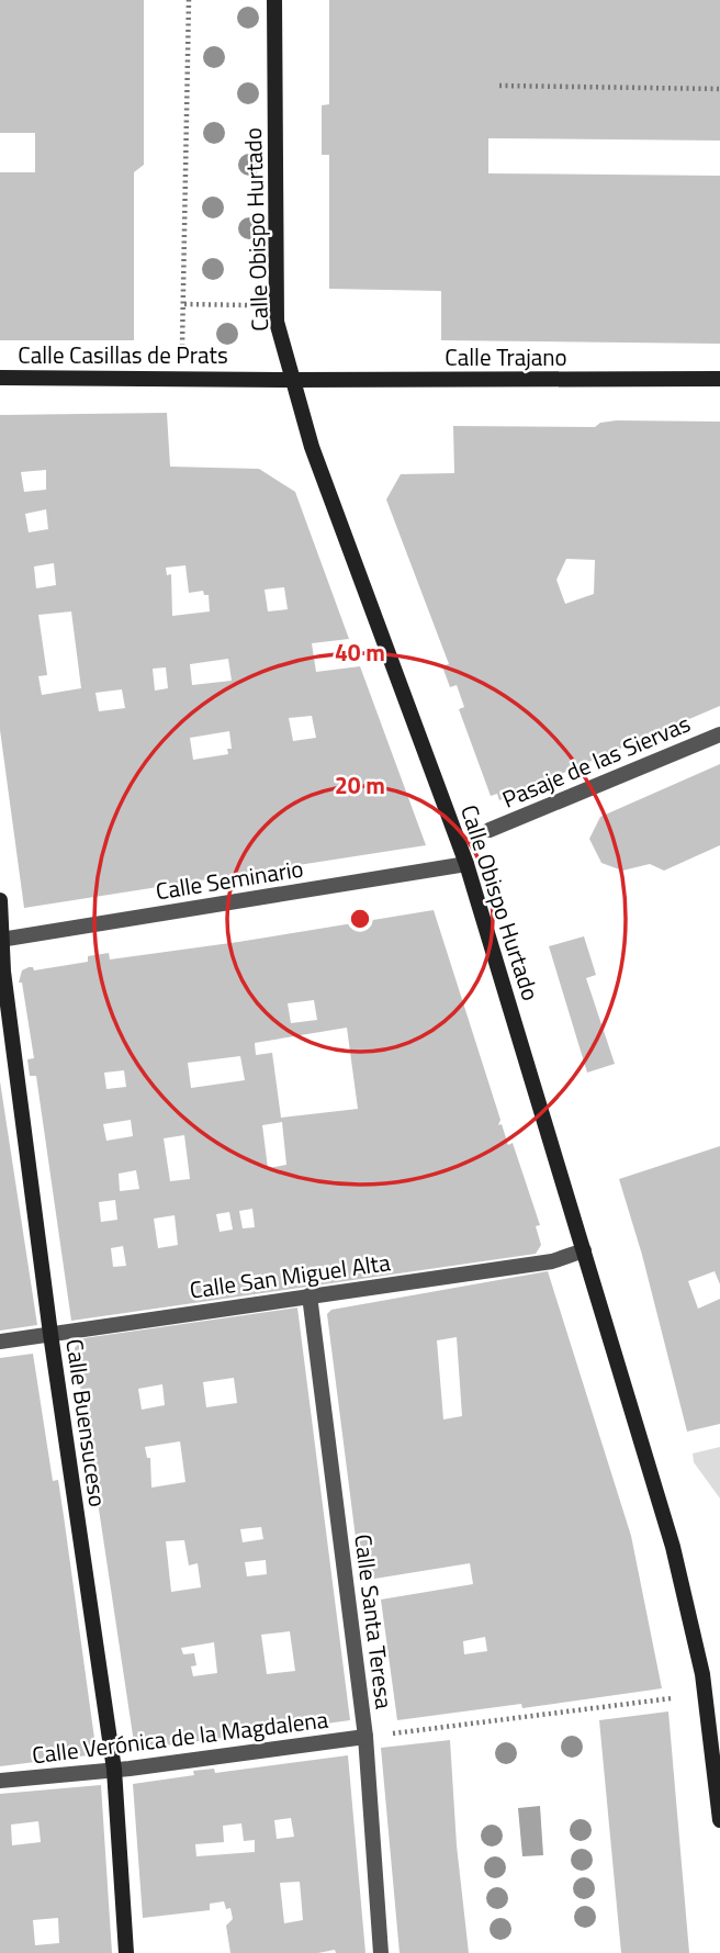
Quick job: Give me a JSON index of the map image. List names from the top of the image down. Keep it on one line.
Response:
{"streets":{"main road":["Calle Obispo Hurtado","Calle Casillas de Prats","Calle Trajano","Calle Buensuceso"],"street":["Pasaje de las Siervas","Calle Seminario","Calle San Miguel Alta","Calle Santa Teresa","Calle Verónica de la Magdalena"]},"crossings":[["Calle Obispo Hurtado","Calle Casillas de Prats"],["Calle Obispo Hurtado","Calle Trajano"],["Calle Obispo Hurtado","Calle Seminario"],["Calle Obispo Hurtado","Calle San Miguel Alta"],["Calle Casillas de Prats","Calle Trajano"],["Calle Seminario","Calle Buensuceso"],["Calle San Miguel Alta","Calle Buensuceso"],["Calle San Miguel Alta","Calle Santa Teresa"],["Calle Buensuceso","Calle Verónica de la Magdalena"],["Calle Santa Teresa","Calle Verónica de la Magdalena"]],"rings":["40 m","20 m"]}
